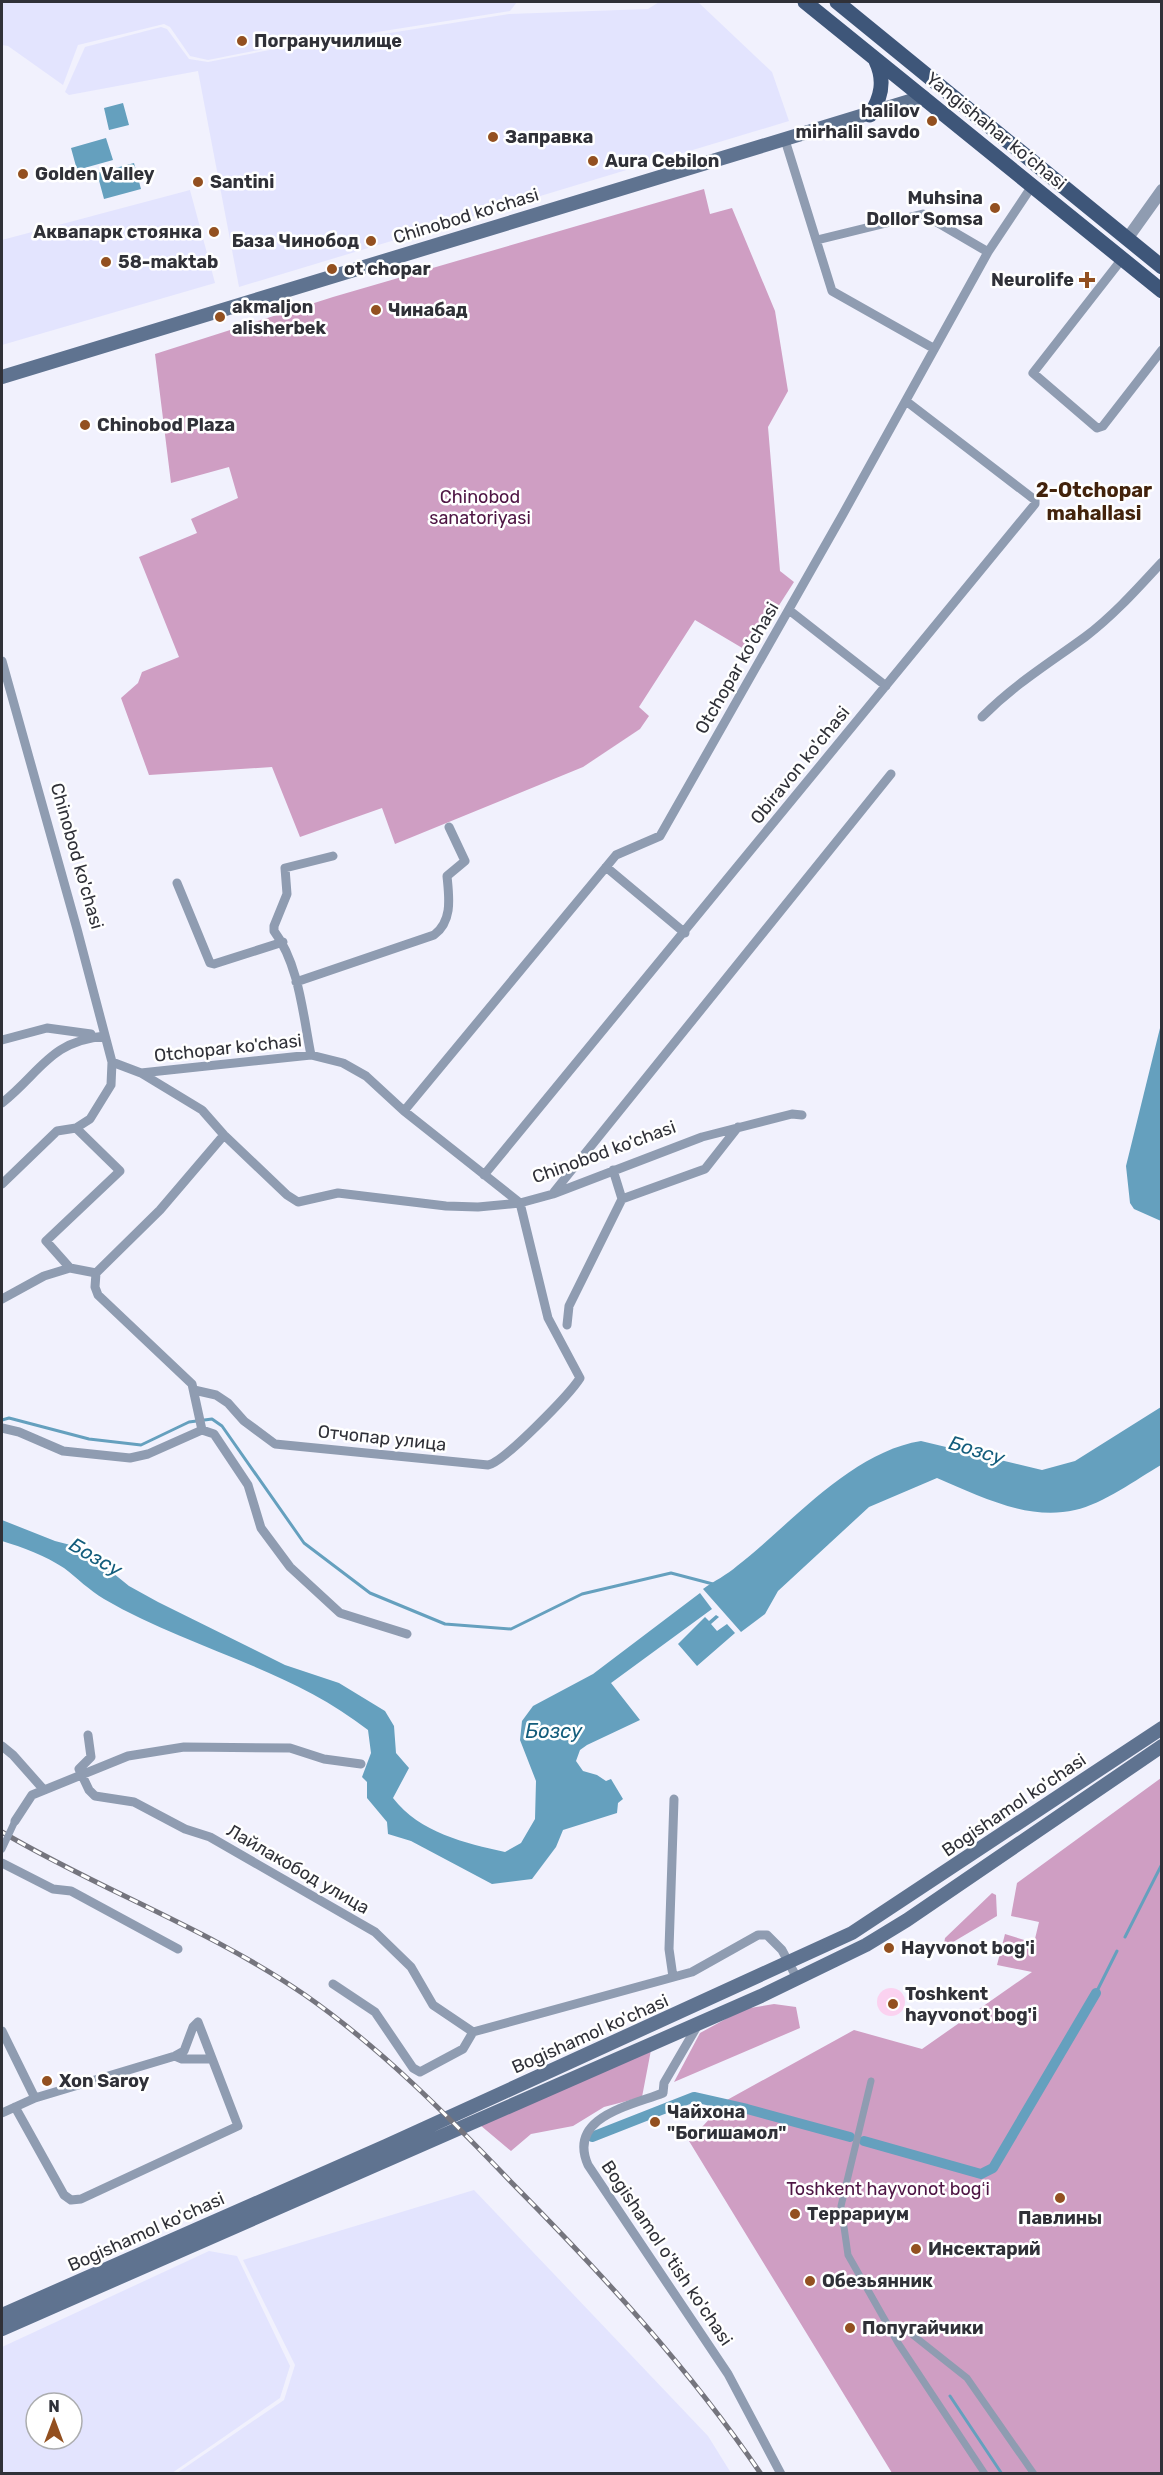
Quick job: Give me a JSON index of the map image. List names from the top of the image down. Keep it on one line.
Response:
{"streets":{"main road":["Yangishahar ko‘chasi","Chinobod ko'chasi","Bogishamol ko'chasi"],"street":["Otchopar ko'chasi","Obiravon ko'chasi","Отчопар улица","Лайлакобод улица","Bogishamol o'tish ko'chasi"]},"crossings":[["Yangishahar ko‘chasi","Chinobod ko'chasi"],["Yangishahar ko‘chasi","Otchopar ko'chasi"],["Chinobod ko'chasi","Otchopar ko'chasi"],["Chinobod ko'chasi","Отчопар улица"],["Otchopar ko'chasi","Obiravon ko'chasi"],["Otchopar ko'chasi","Отчопар улица"],["Bogishamol ko'chasi","Bogishamol o'tish ko'chasi"]],"districts":["2-Otchopar mahallasi"],"water":["Бозсу"],"parks":["Chinobod sanatoriyasi","Toshkent hayvonot bogʻi"],"places":{"other":["Погранучилище","halilov mirhalil savdo","Заправка","Aura Cebilon","Golden Valley","Santini","Muhsina Dollor Somsa","Аквапарк стоянка","База Чинобод","58-maktab","ot chopar","Чинабад","akmaljon alisherbek","Chinobod Plaza","Hayvonot bog'i","Toshkent hayvonot bog'i","Xon Saroy","Чайхона \"Богишамол\"","Павлины","Террариум","Инсектарий","Обезьянник","Попугайчики"],"health":["Neurolife"]},"north":"top"}
